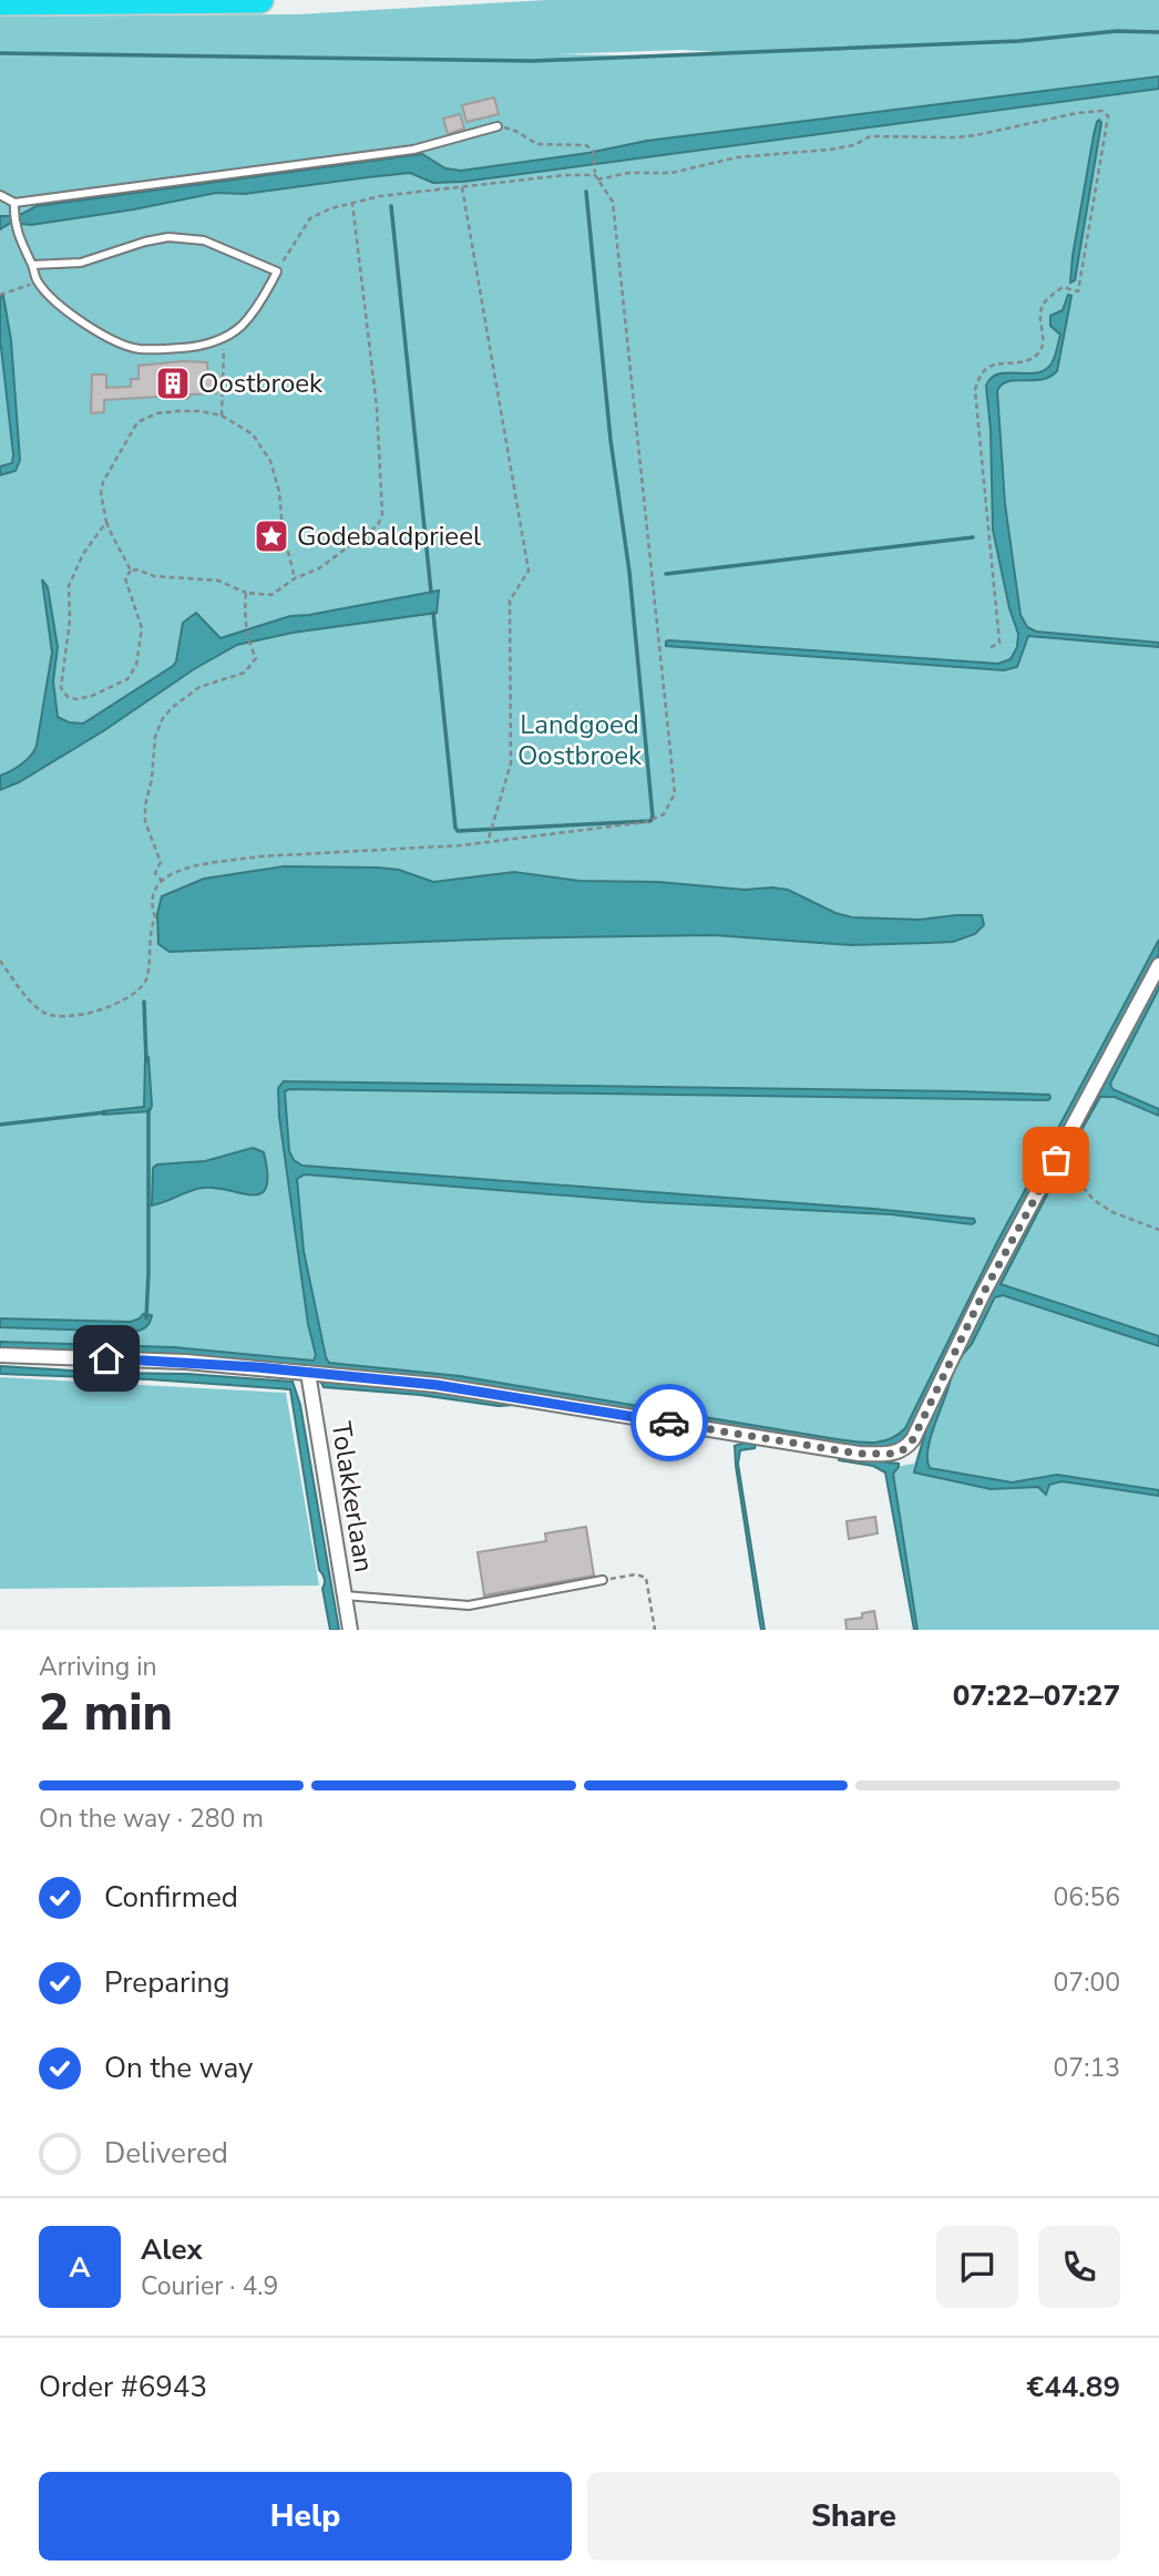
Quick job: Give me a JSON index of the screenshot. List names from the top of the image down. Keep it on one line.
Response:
{"streets":{"street":["Tolakkerlaan"]},"parks":["Landgoed Oostbroek"],"places":{"building":["Oostbroek"],"place":["Godebaldprieel"]},"page":{"heading":["2 min","Arriving in","07:22–07:27"],"panel":["Alex","Courier · 4.9","Order #6943","€44.89"],"bar":"On the way · 280 m","list":[["Confirmed","06:56"],["Preparing","07:00"],["On the way","07:13"],"Delivered"],"round":"A","buttons":["Help","Share"]}}
